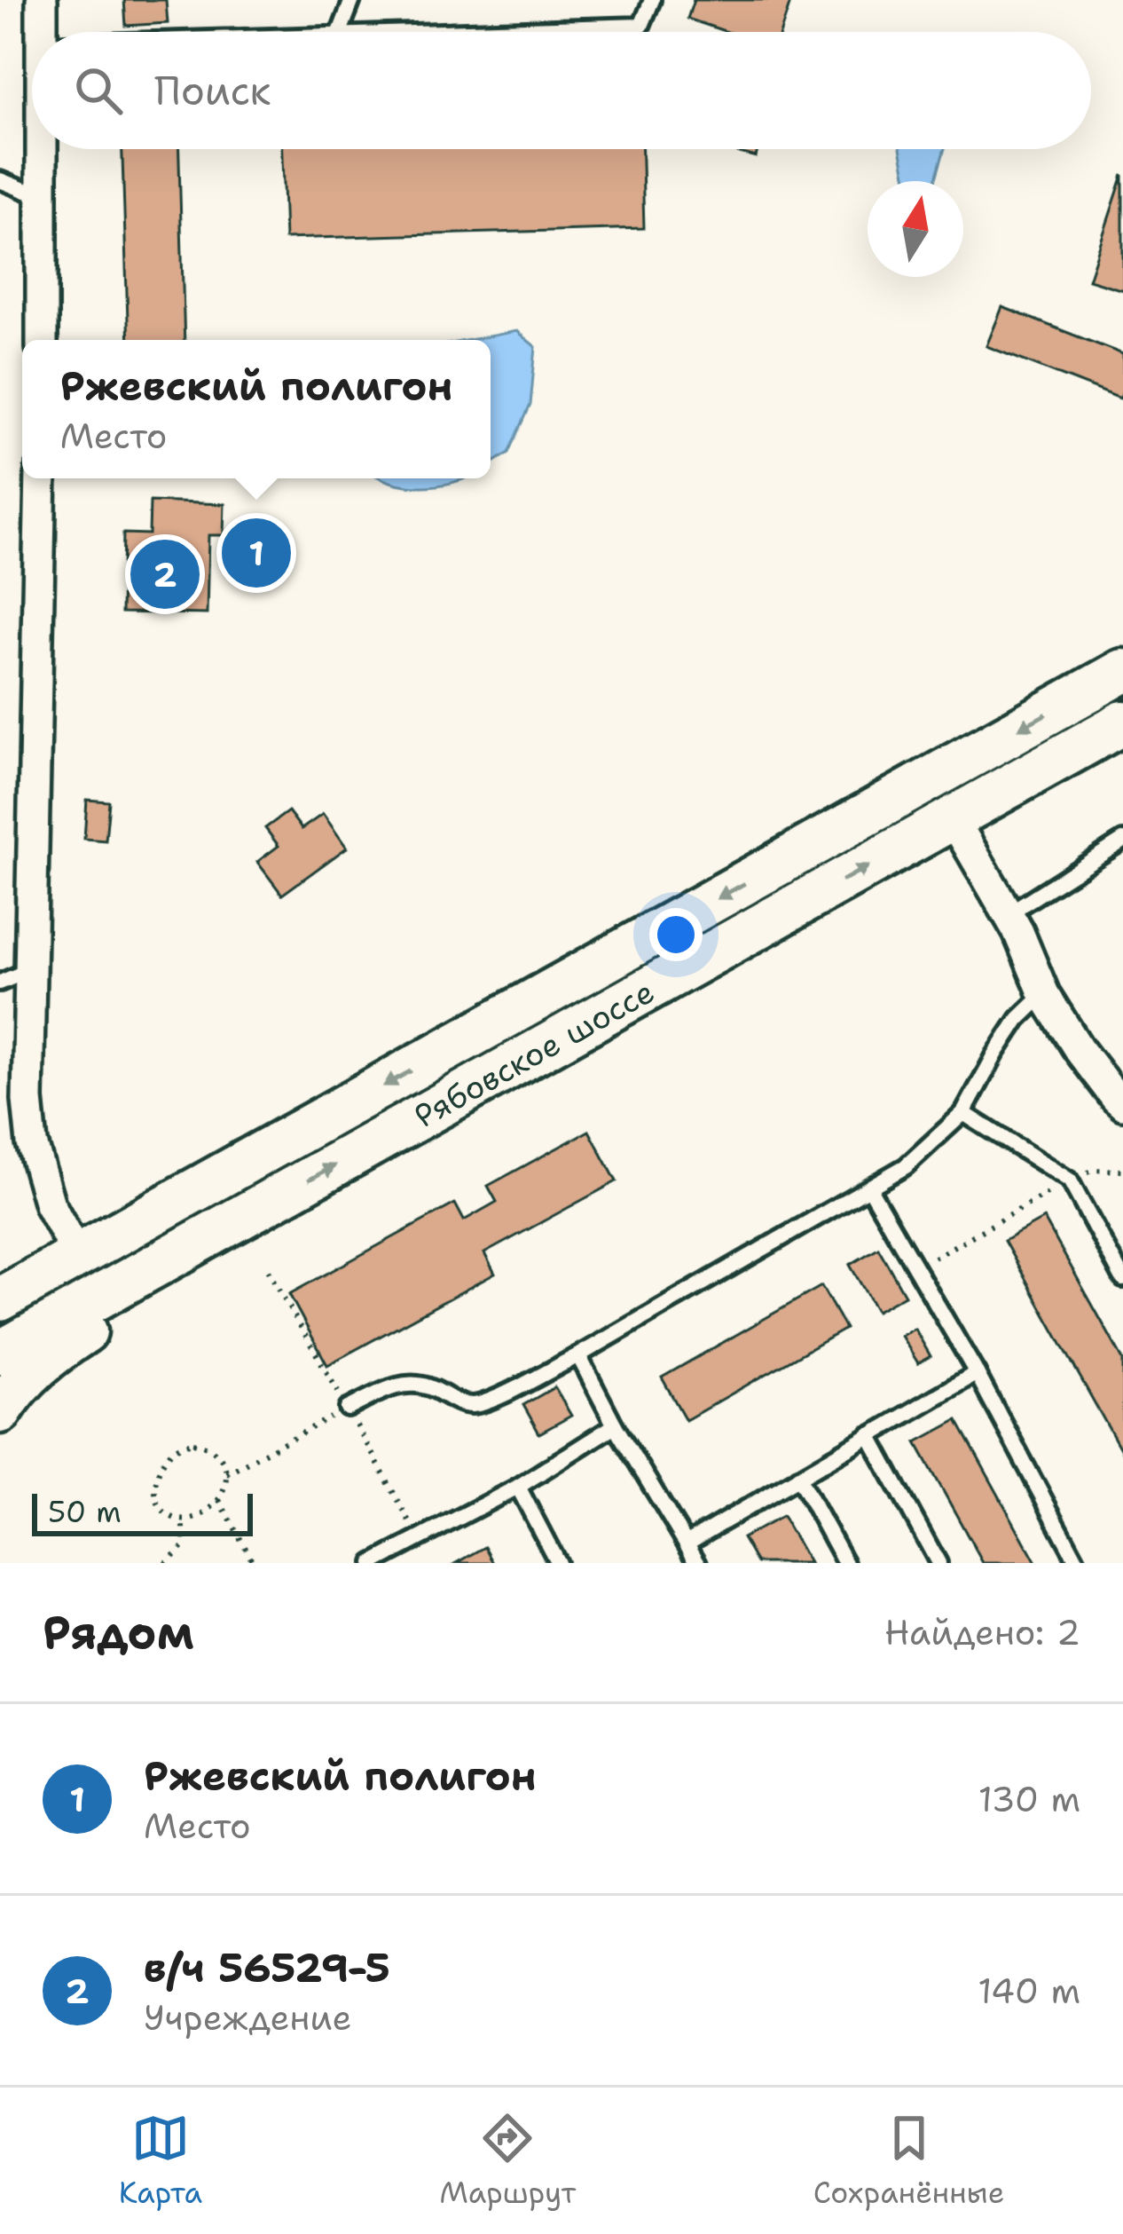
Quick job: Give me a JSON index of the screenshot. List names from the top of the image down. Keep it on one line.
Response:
{"streets":{"main road":["Рябовское шоссе"]},"scale_bar":"50 m","north":"top","page":{"search":"Поиск","popup":["Ржевский полигон","Место"],"pins":["1","2"],"scale":"50 m","heading":["Рядом","Найдено: 2"],"list":[{"mark":"1","name":"Ржевский полигон","note":"Место","value":"130 m"},{"mark":"2","name":"в/ч 56529-5","note":"Учреждение","value":"140 m"}],"nav":["Карта","Маршрут","Сохранённые"]}}
